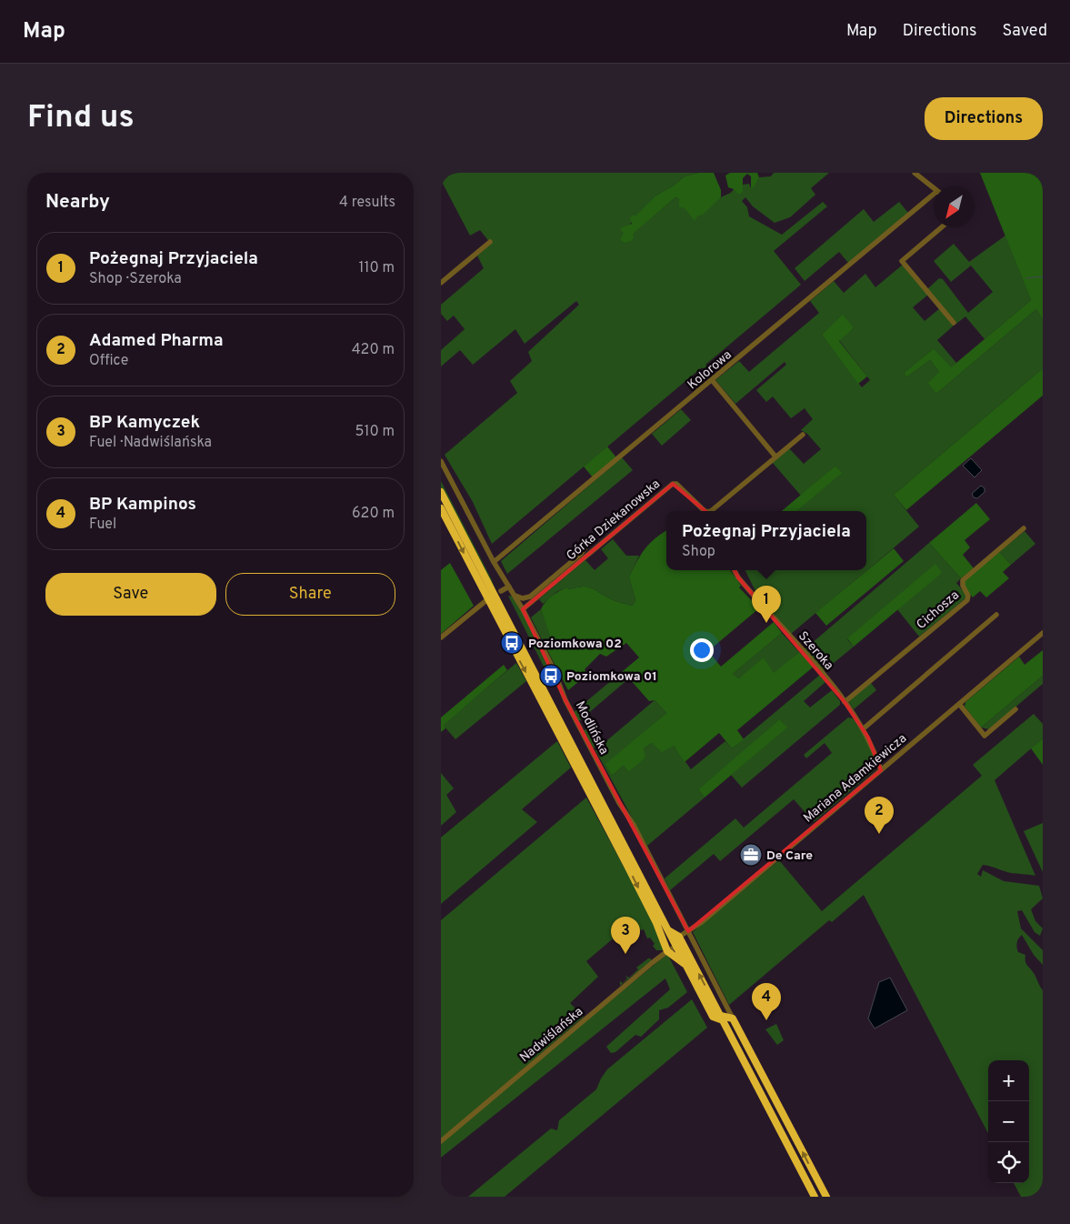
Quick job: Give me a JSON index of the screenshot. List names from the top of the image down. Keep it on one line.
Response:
{"streets":{"street":["Kolorowa","Górka Dziekanowska","Cichosza","Szeroka","Modlińska","Mariana Adamkiewicza","Nadwiślańska"]},"crossings":[["Kolorowa","Modlińska"],["Górka Dziekanowska","Modlińska"],["Cichosza","Szeroka"],["Szeroka","Mariana Adamkiewicza"],["Modlińska","Mariana Adamkiewicza"]],"places":{"bus stop":["Poziomkowa 02","Poziomkowa 01"],"office":["De Care"]},"north":"bottom left","page":{"header":"Map","nav":["Map","Directions","Saved"],"buttons":["Directions",["Save","Share"]],"title":"Find us","heading":["Nearby","4 results"],"list":[{"mark":"1","name":"Pożegnaj Przyjaciela","note":"Shop · Szeroka","value":"110 m"},{"mark":"2","name":"Adamed Pharma","note":"Office","value":"420 m"},{"mark":"3","name":"BP Kamyczek","note":"Fuel · Nadwiślańska","value":"510 m"},{"mark":"4","name":"BP Kampinos","note":"Fuel","value":"620 m"}],"popup":["Pożegnaj Przyjaciela","Shop"],"pins":["1","2","3","4"],"map_buttons":["+","−"]}}
